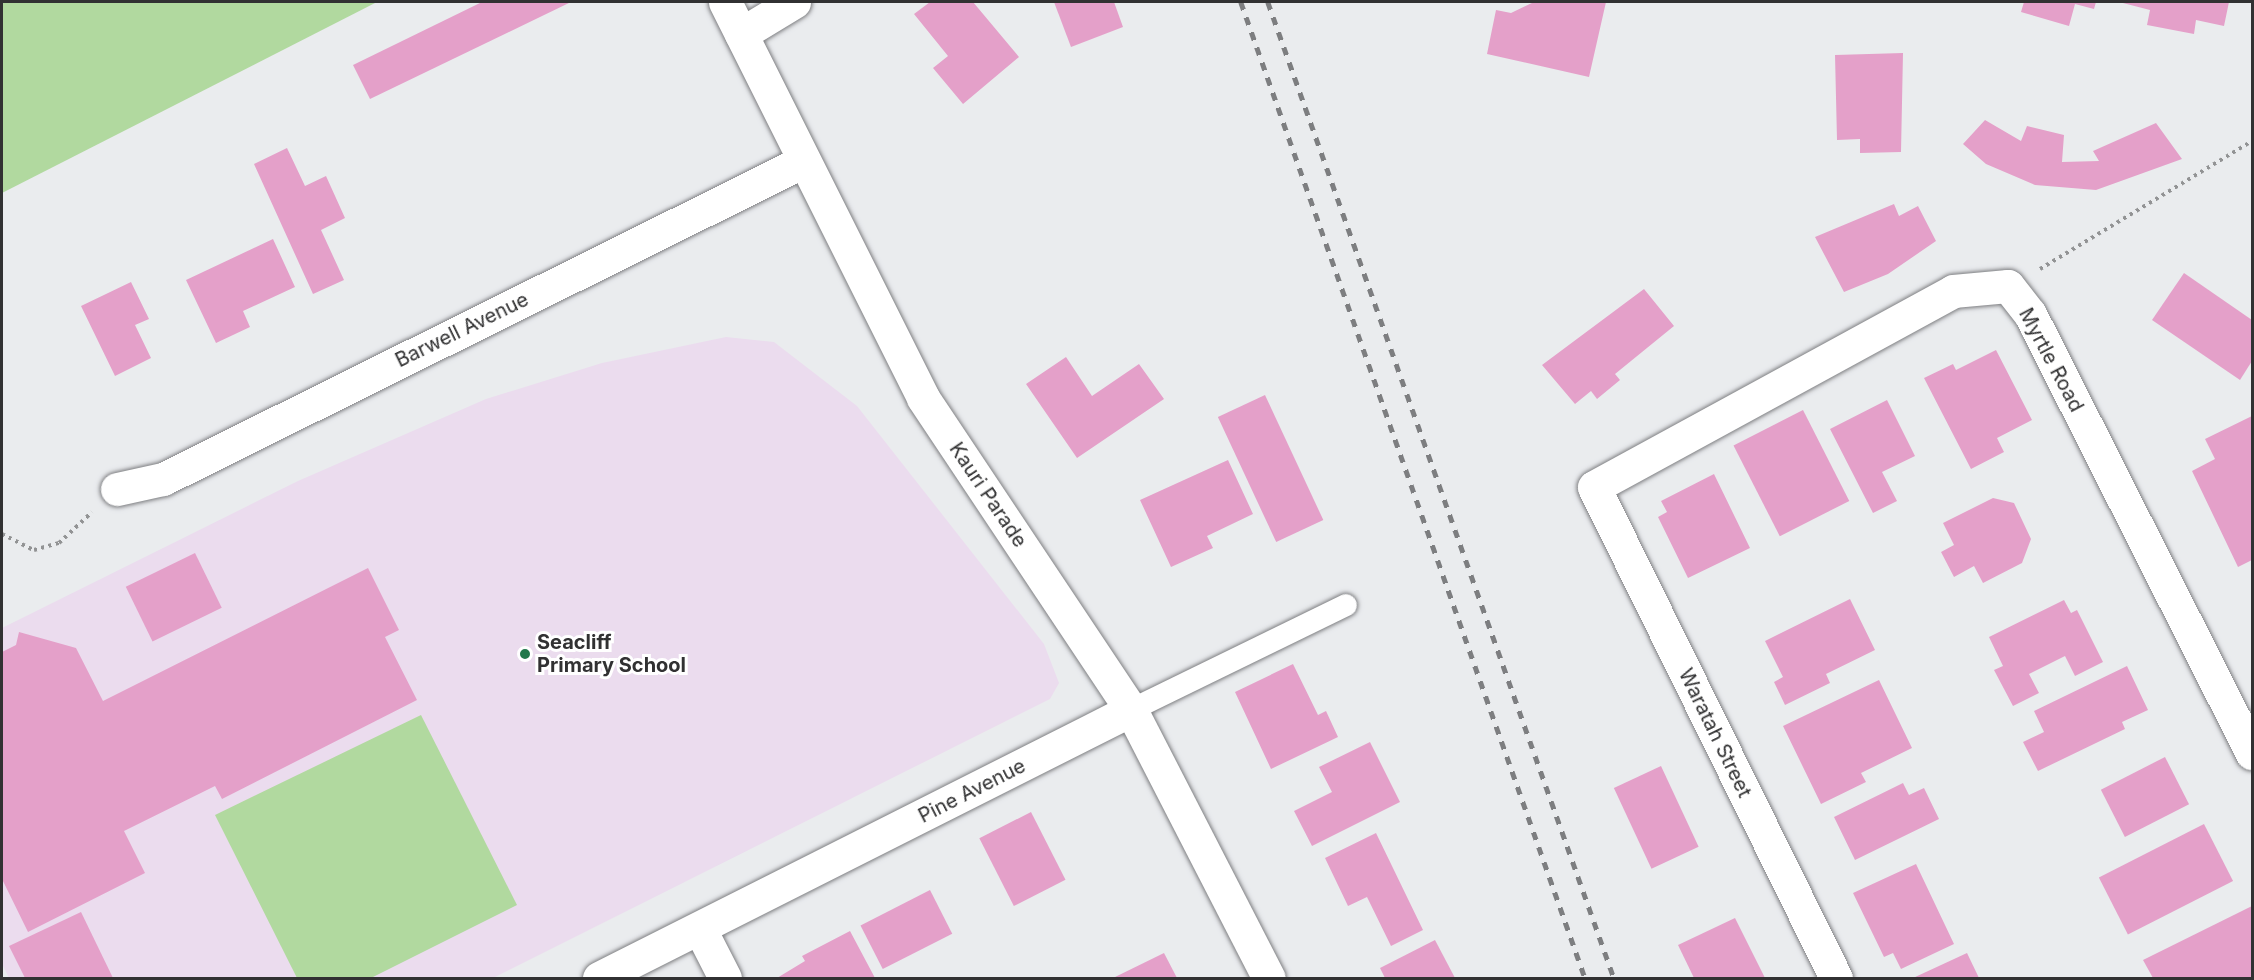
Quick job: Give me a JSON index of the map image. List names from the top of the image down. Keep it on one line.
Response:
{"streets":{"street":["Barwell Avenue","Myrtle Road","Kauri Parade","Waratah Street","Pine Avenue"]},"crossings":[["Barwell Avenue","Kauri Parade"],["Myrtle Road","Waratah Street"],["Kauri Parade","Pine Avenue"]],"places":["Seacliff Primary School"]}
